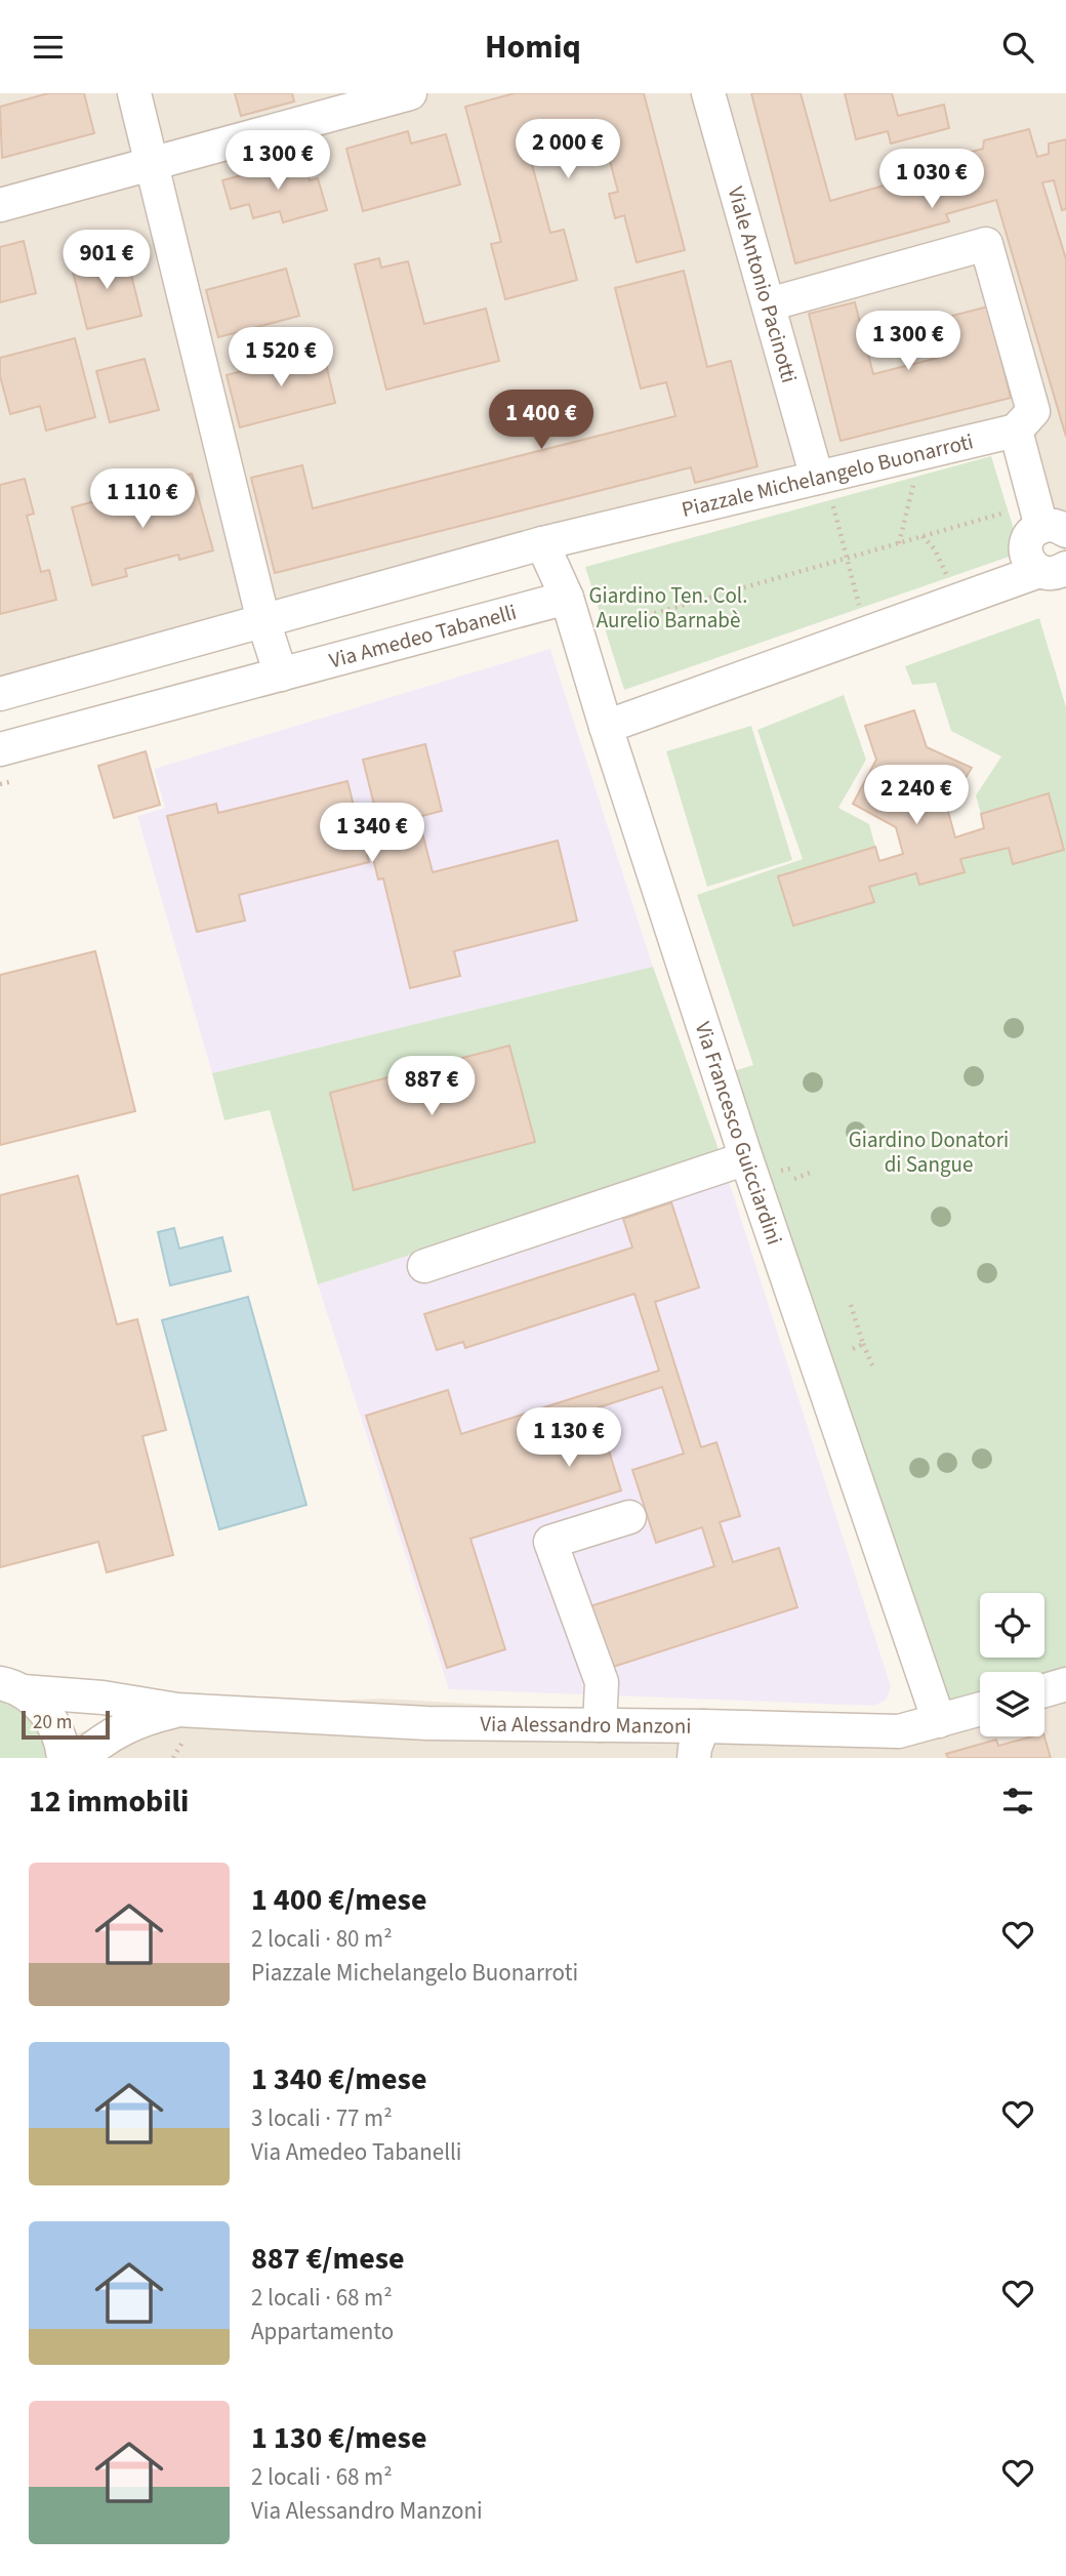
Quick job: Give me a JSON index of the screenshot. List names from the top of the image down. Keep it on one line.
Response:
{"streets":{"street":["Viale Antonio Pacinotti","Piazzale Michelangelo Buonarroti","Via Amedeo Tabanelli","Via Francesco Guicciardini","Via Alessandro Manzoni"]},"crossings":[["Viale Antonio Pacinotti","Piazzale Michelangelo Buonarroti"],["Piazzale Michelangelo Buonarroti","Via Francesco Guicciardini"],["Via Amedeo Tabanelli","Via Francesco Guicciardini"],["Via Francesco Guicciardini","Via Alessandro Manzoni"]],"parks":["Giardino Ten. Col. Aurelio Barnabè","Giardino Donatori di Sangue"],"scale_bar":"20 m","page":{"header":"Homiq","price":["2 000 €","1 300 €","1 030 €","901 €","1 300 €","1 520 €","1 400 €","1 110 €","2 240 €","1 340 €","887 €","1 130 €"],"scale":"20 m","heading":"12 immobili","list":[{"name":"1 400 €/mese","note":"2 locali · 80 m² · Piazzale Michelangelo Buonarroti"},{"name":"1 340 €/mese","note":"3 locali · 77 m² · Via Amedeo Tabanelli"},{"name":"887 €/mese","note":"2 locali · 68 m² · Appartamento"},{"name":"1 130 €/mese","note":"2 locali · 68 m² · Via Alessandro Manzoni"}]}}
